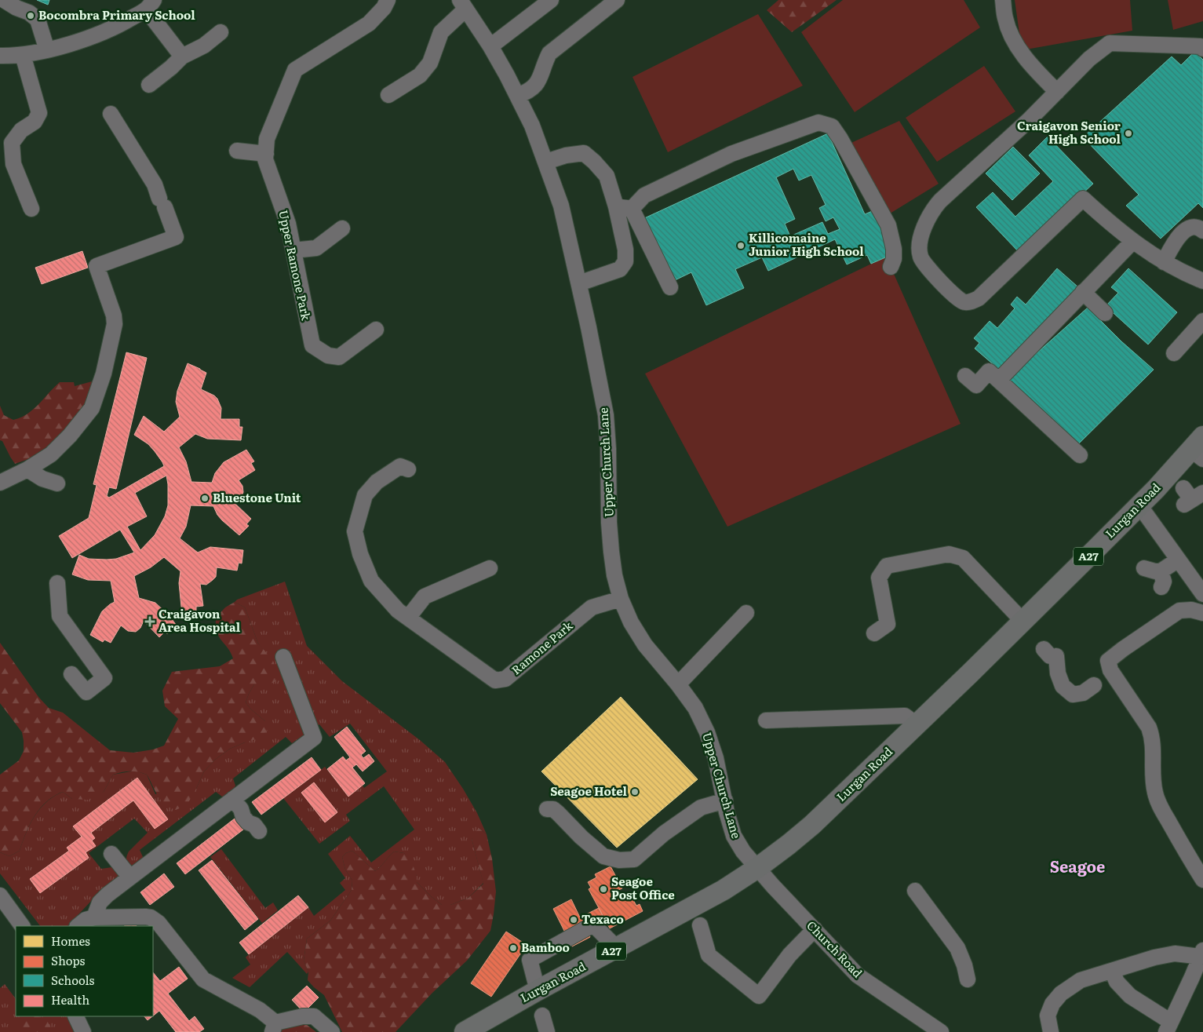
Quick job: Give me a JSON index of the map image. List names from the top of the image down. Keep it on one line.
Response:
{"streets":{"main road":["Lurgan Road","A27"],"street":["Upper Ramone Park","Upper Church Lane","Ramone Park","Church Road"]},"crossings":[["Upper Church Lane","Lurgan Road"],["Upper Church Lane","Ramone Park"],["Upper Church Lane","Church Road"],["Lurgan Road","Church Road"]],"districts":["Seagoe"],"places":{"other":["Bocombra Primary School","Craigavon Senior High School","Killicomaine Junior High School","Bluestone Unit","Seagoe Hotel","Seagoe Post Office","Texaco","Bamboo"],"health":["Craigavon Area Hospital"]},"legend":["Homes","Shops","Schools","Health"]}
